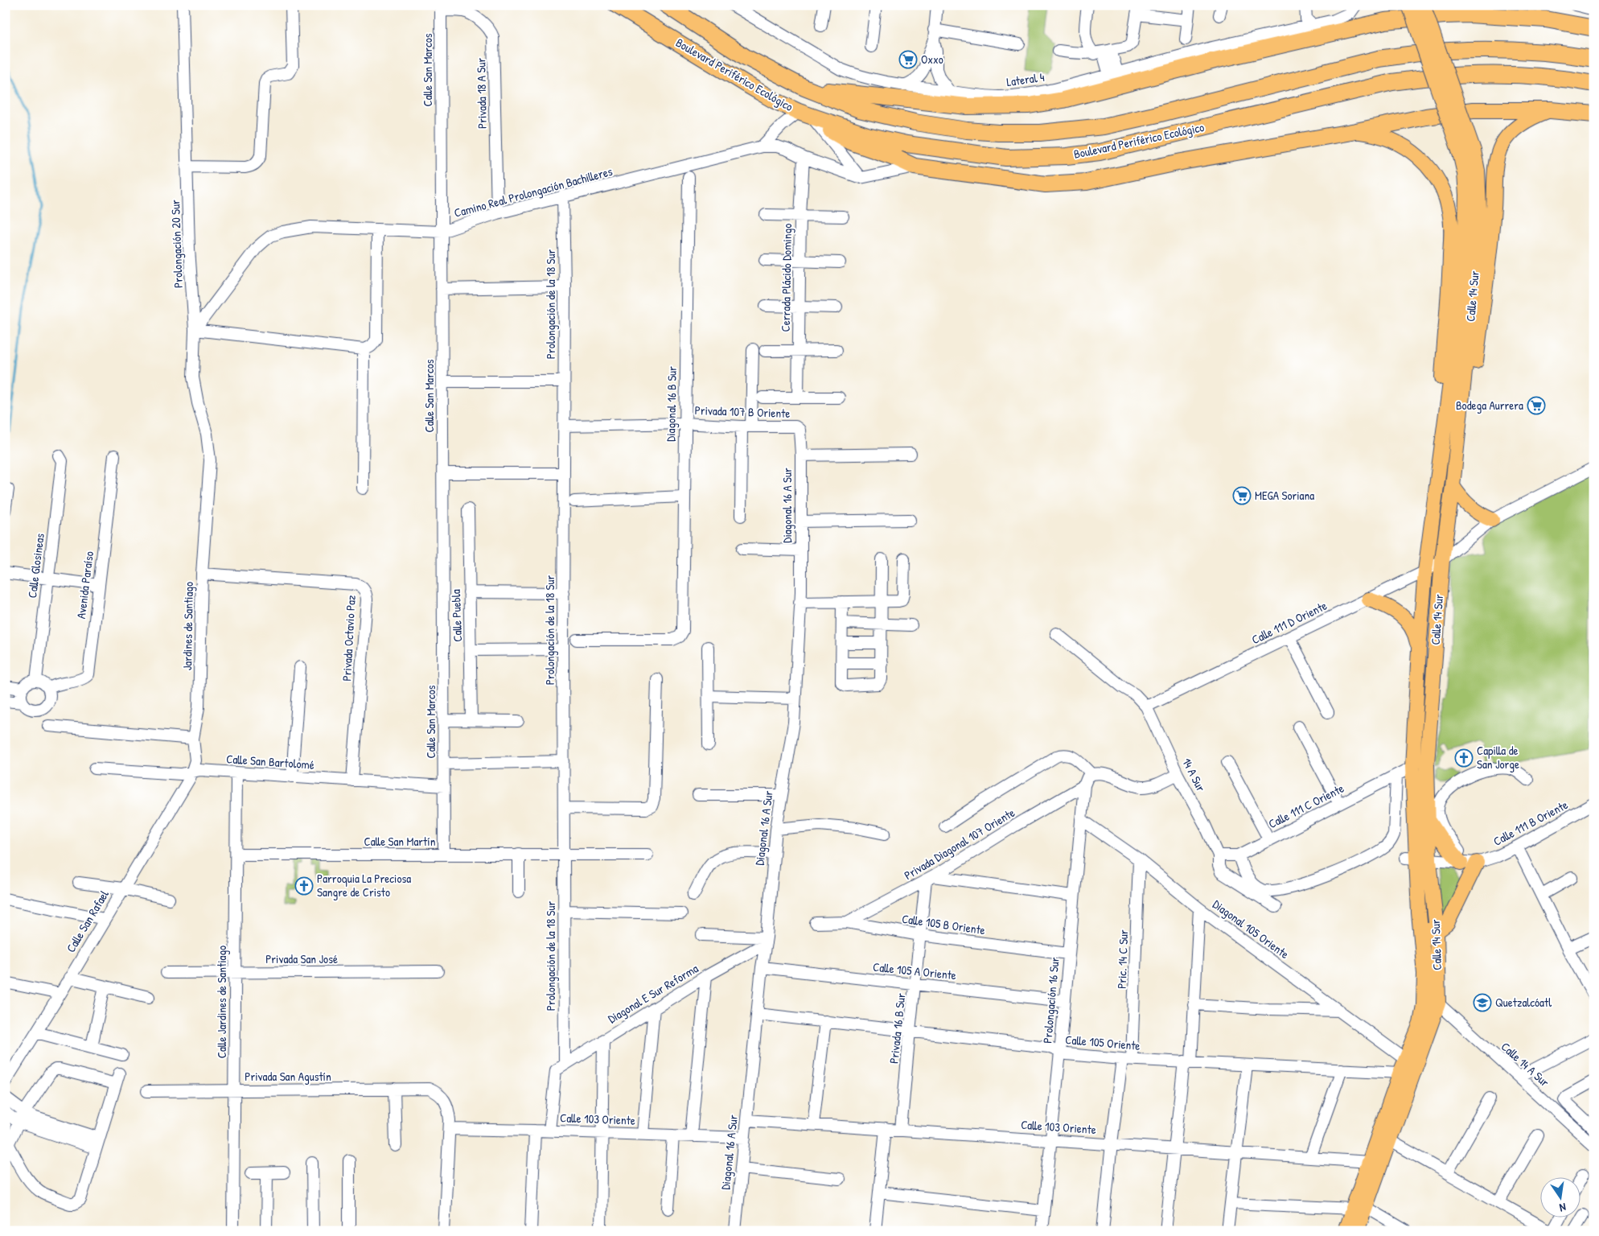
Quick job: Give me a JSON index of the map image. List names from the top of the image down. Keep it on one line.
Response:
{"streets":{"highway":["Boulevard Periférico Ecológico"],"main road":["Calle 14 Sur"],"street":["Calle San Marcos","Lateral 4","Privada 18 A Sur","Camino Real Prolongación Bachilleres","Prolongación 20 Sur","Cerrada Plácido Domingo","Prolongación de la 18 Sur","Diagonal 16 B Sur","Privada 107 B Oriente","Diagonal 16 A Sur","Calle Glosineas","Avenida Paraíso","Calle Puebla","Calle 111 D Oriente","Jardines de Santiago","Privada Octavio Paz","Calle San Bartolomé","14 A Sur","Calle 111 C Oriente","Calle 111 B Oriente","Calle San Martín","Privada Diagonal 107 Oriente","Calle San Rafael","Calle 105 B Oriente","Diagonal 105 Oriente","Privada San José","Pric. 14 C Sur","Calle 105 A Oriente","Diagonal E Sur Reforma","Prolongación 16 Sur","Calle Jardines de Santiago","Privada 16 B Sur","Calle 105 Oriente","Calle 14 A Sur","Privada San Agustín","Calle 103 Oriente"]},"crossings":[["Calle San Marcos","Privada 18 A Sur"],["Calle San Marcos","Camino Real Prolongación Bachilleres"],["Calle San Marcos","Calle San Bartolomé"],["Calle San Marcos","Calle San Martín"],["Privada 18 A Sur","Camino Real Prolongación Bachilleres"],["Camino Real Prolongación Bachilleres","Prolongación 20 Sur"],["Camino Real Prolongación Bachilleres","Cerrada Plácido Domingo"],["Camino Real Prolongación Bachilleres","Prolongación de la 18 Sur"],["Prolongación 20 Sur","Jardines de Santiago"],["Calle 14 Sur","Calle 111 D Oriente"],["Calle 14 Sur","Calle 111 C Oriente"],["Calle 14 Sur","Calle 111 B Oriente"],["Calle 14 Sur","Diagonal 105 Oriente"],["Calle 14 Sur","Calle 105 Oriente"],["Calle 14 Sur","Calle 14 A Sur"],["Calle 14 Sur","Calle 103 Oriente"],["Prolongación de la 18 Sur","Privada 107 B Oriente"],["Prolongación de la 18 Sur","Calle San Martín"],["Prolongación de la 18 Sur","Diagonal E Sur Reforma"],["Prolongación de la 18 Sur","Calle 103 Oriente"],["Diagonal 16 B Sur","Privada 107 B Oriente"],["Privada 107 B Oriente","Diagonal 16 A Sur"],["Diagonal 16 A Sur","Calle 105 A Oriente"],["Diagonal 16 A Sur","Diagonal E Sur Reforma"],["Diagonal 16 A Sur","Calle 105 Oriente"],["Diagonal 16 A Sur","Calle 103 Oriente"],["Calle Glosineas","Avenida Paraíso"],["Calle 111 D Oriente","14 A Sur"],["Jardines de Santiago","Privada Octavio Paz"],["Jardines de Santiago","Calle San Bartolomé"],["Jardines de Santiago","Calle San Rafael"],["Privada Octavio Paz","Calle San Bartolomé"],["Calle San Bartolomé","Calle San Rafael"],["Calle San Bartolomé","Calle Jardines de Santiago"],["14 A Sur","Calle 111 C Oriente"],["Calle San Martín","Calle Jardines de Santiago"],["Privada Diagonal 107 Oriente","Calle 105 B Oriente"],["Privada Diagonal 107 Oriente","Prolongación 16 Sur"],["Privada Diagonal 107 Oriente","Privada 16 B Sur"],["Calle 105 B Oriente","Prolongación 16 Sur"],["Calle 105 B Oriente","Privada 16 B Sur"],["Diagonal 105 Oriente","Pric. 14 C Sur"],["Diagonal 105 Oriente","Prolongación 16 Sur"],["Privada San José","Calle Jardines de Santiago"],["Pric. 14 C Sur","Calle 105 Oriente"],["Pric. 14 C Sur","Calle 103 Oriente"],["Calle 105 A Oriente","Prolongación 16 Sur"],["Calle 105 A Oriente","Privada 16 B Sur"],["Prolongación 16 Sur","Calle 105 Oriente"],["Prolongación 16 Sur","Calle 103 Oriente"],["Calle Jardines de Santiago","Privada San Agustín"],["Privada 16 B Sur","Calle 105 Oriente"],["Privada 16 B Sur","Calle 103 Oriente"],["Privada San Agustín","Calle 103 Oriente"]],"places":{"supermarket":["Oxxo","Bodega Aurrera","MEGA Soriana"],"church":["Capilla de San Jorge","Parroquia La Preciosa Sangre de Cristo"],"school or university":["Quetzalcóatl"]},"north":"bottom"}
